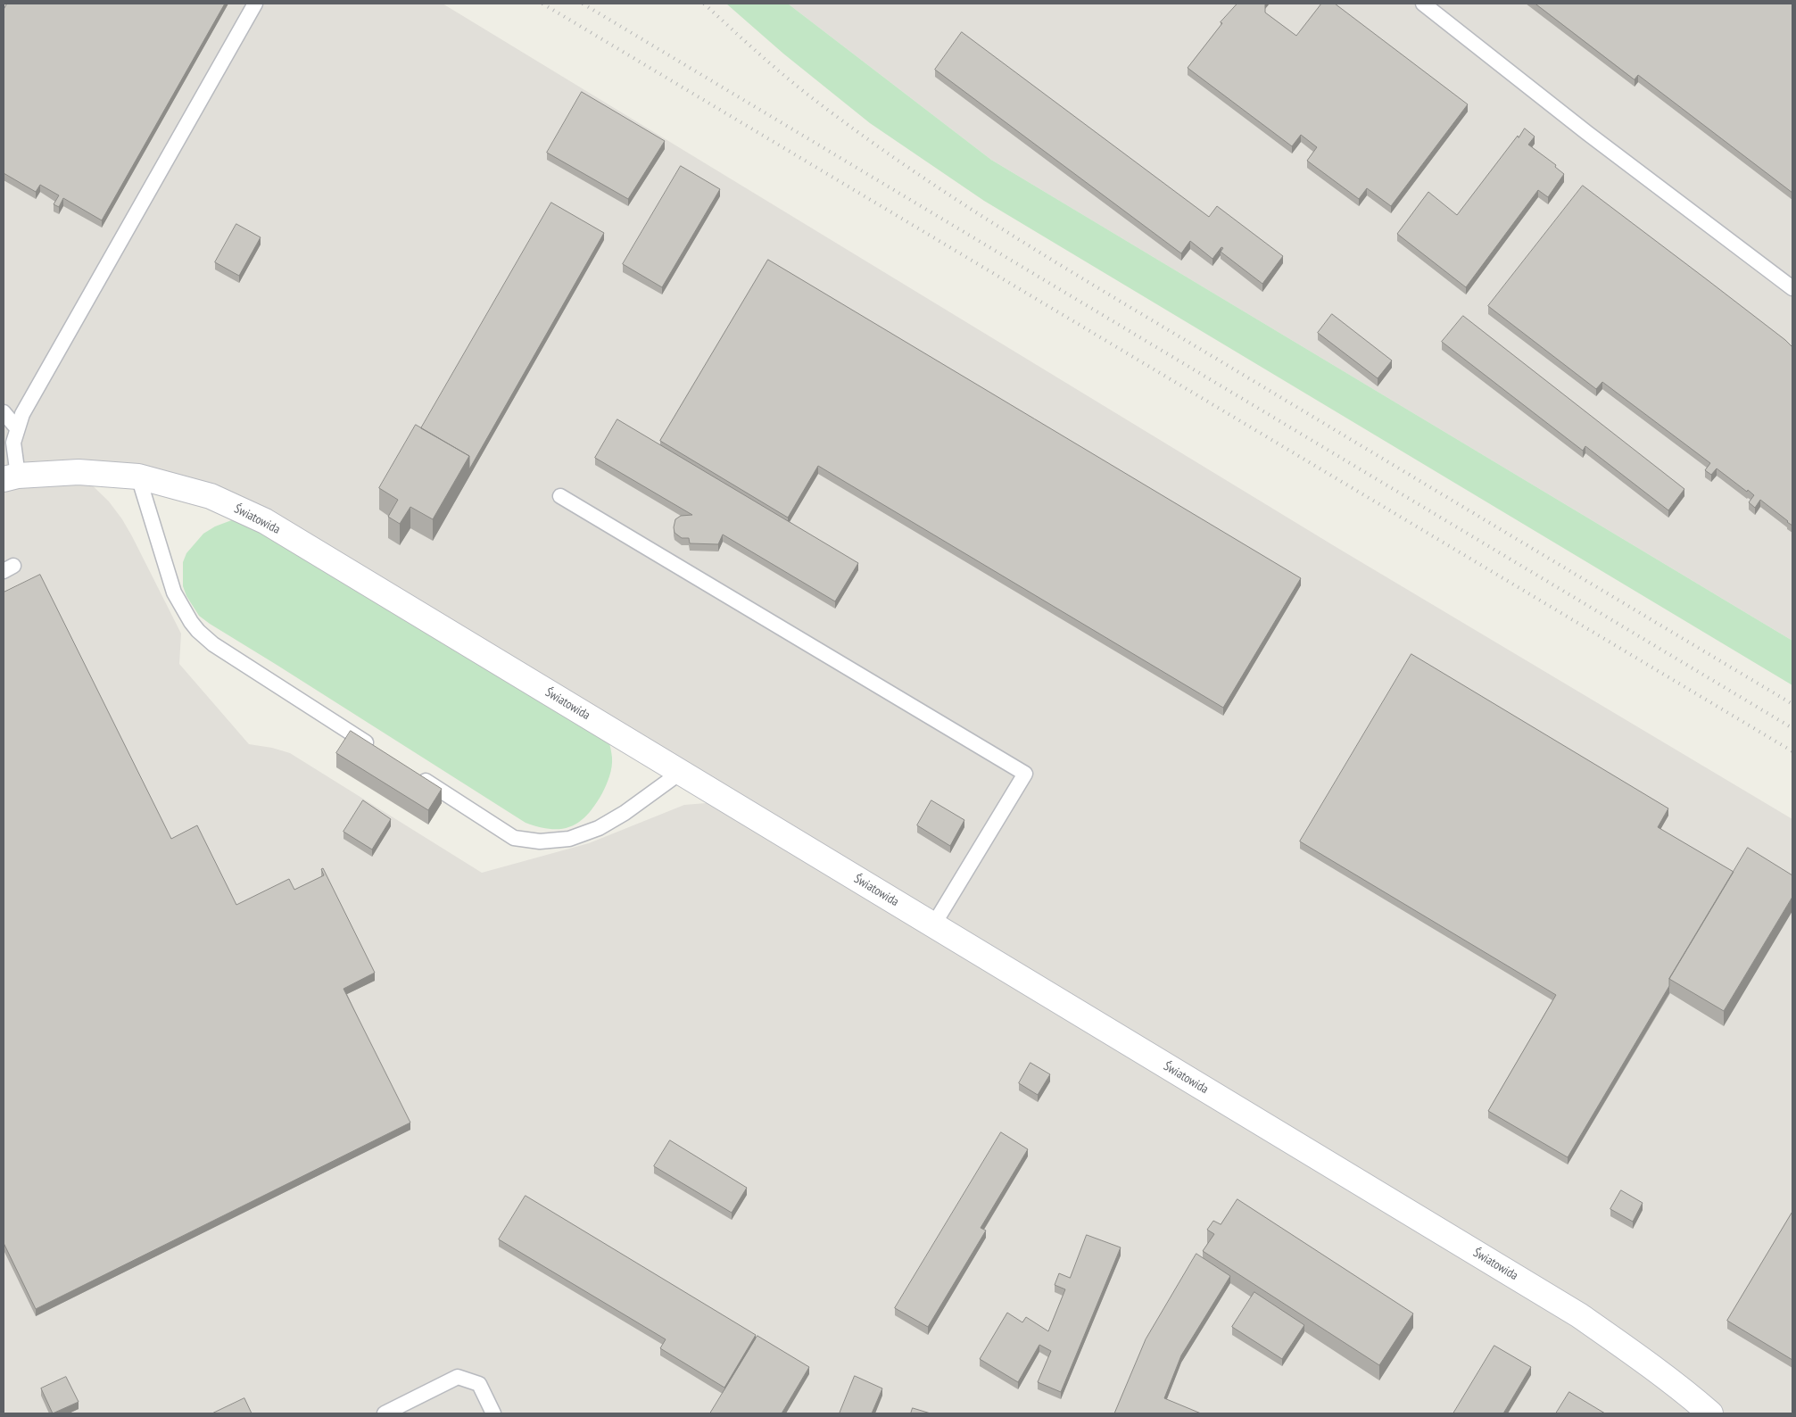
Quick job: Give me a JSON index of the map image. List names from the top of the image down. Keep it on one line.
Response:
{"streets":{"street":["Światowida"]}}
